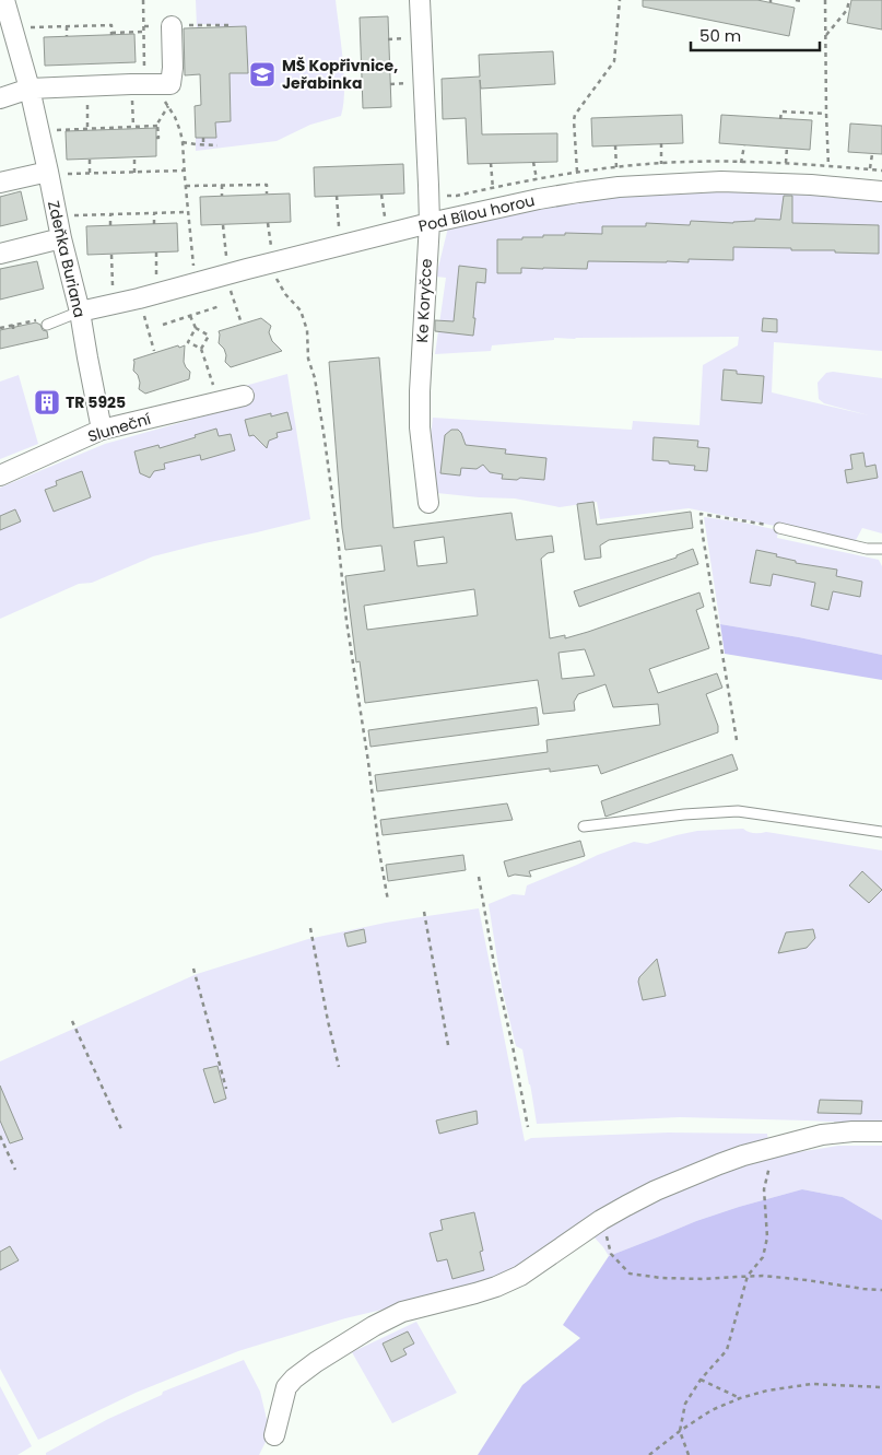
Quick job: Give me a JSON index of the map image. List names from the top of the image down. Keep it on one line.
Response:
{"streets":{"street":["Pod Bílou horou","Zdeňka Buriana","Ke Koryčce","Sluneční"]},"crossings":[["Pod Bílou horou","Zdeňka Buriana"],["Pod Bílou horou","Ke Koryčce"],["Zdeňka Buriana","Sluneční"]],"places":{"school or university":["MŠ Kopřivnice, Jeřabinka"],"building":["TR 5925"]},"scale_bar":"50 m"}
